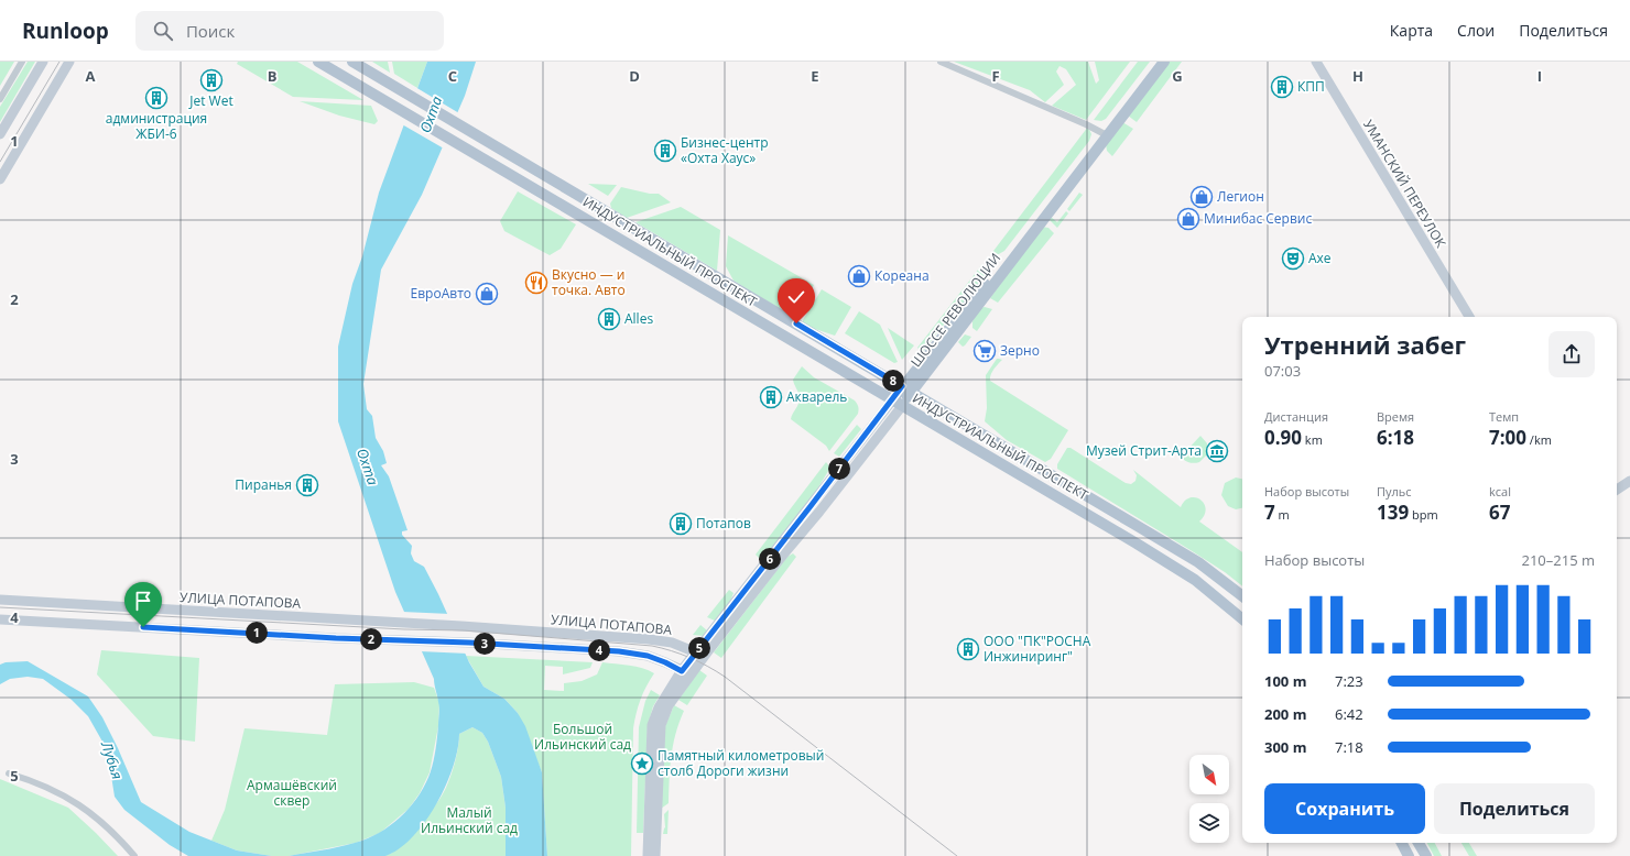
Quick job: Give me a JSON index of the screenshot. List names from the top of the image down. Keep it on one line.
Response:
{"streets":{"main road":["ИНДУСТРИАЛЬНЫЙ ПРОСПЕКТ","ШОССЕ РЕВОЛЮЦИИ"],"street":["УМАНСКИЙ ПЕРЕУЛОК","УЛИЦА ПОТАПОВА"]},"crossings":[["ИНДУСТРИАЛЬНЫЙ ПРОСПЕКТ","ШОССЕ РЕВОЛЮЦИИ"],["ШОССЕ РЕВОЛЮЦИИ","УЛИЦА ПОТАПОВА"]],"water":["Охта","Лубья"],"parks":["Большой Ильинский сад","Армашёвский сквер","Малый Ильинский сад"],"places":{"building":["Jet Wet","КПП","администрация ЖБИ-6","Бизнес-центр «Охта Хаус»","Alles","Акварель","Пиранья","Потапов","ООО \"ПК\"РОСНА Инжиниринг\""],"shop":["Легион","Минибас Сервис","Кореана","ЕвроАвто"],"theatre":["Ахе"],"restaurant":["Вкусно — и точка. Авто"],"supermarket":["Зерно"],"museum":["Музей Стрит-Арта"],"place":["Памятный километровый столб Дороги жизни"]},"north":"bottom right","page":{"header":"Runloop","search":"Поиск","nav":["Карта","Слои","Поделиться"],"heading":["Утренний забег","07:03"],"pins":["8","7","6","1","2","3","5","4"],"stats":[["Дистанция","0.90 km"],["Время","6:18"],["Темп","7:00 /km"],["Набор высоты","7 m"],["Пульс","139 bpm"],["kcal","67"]],"chart":["Набор высоты","210–215 m"],"list":[{"name":"100 m","note":"7:23"},{"name":"200 m","note":"6:42"},{"name":"300 m","note":"7:18"}],"buttons":["Сохранить","Поделиться"]},"grid":{"columns":["A","B","C","D","E","F","G","H","I"],"rows":["1","2","3","4","5"]}}
